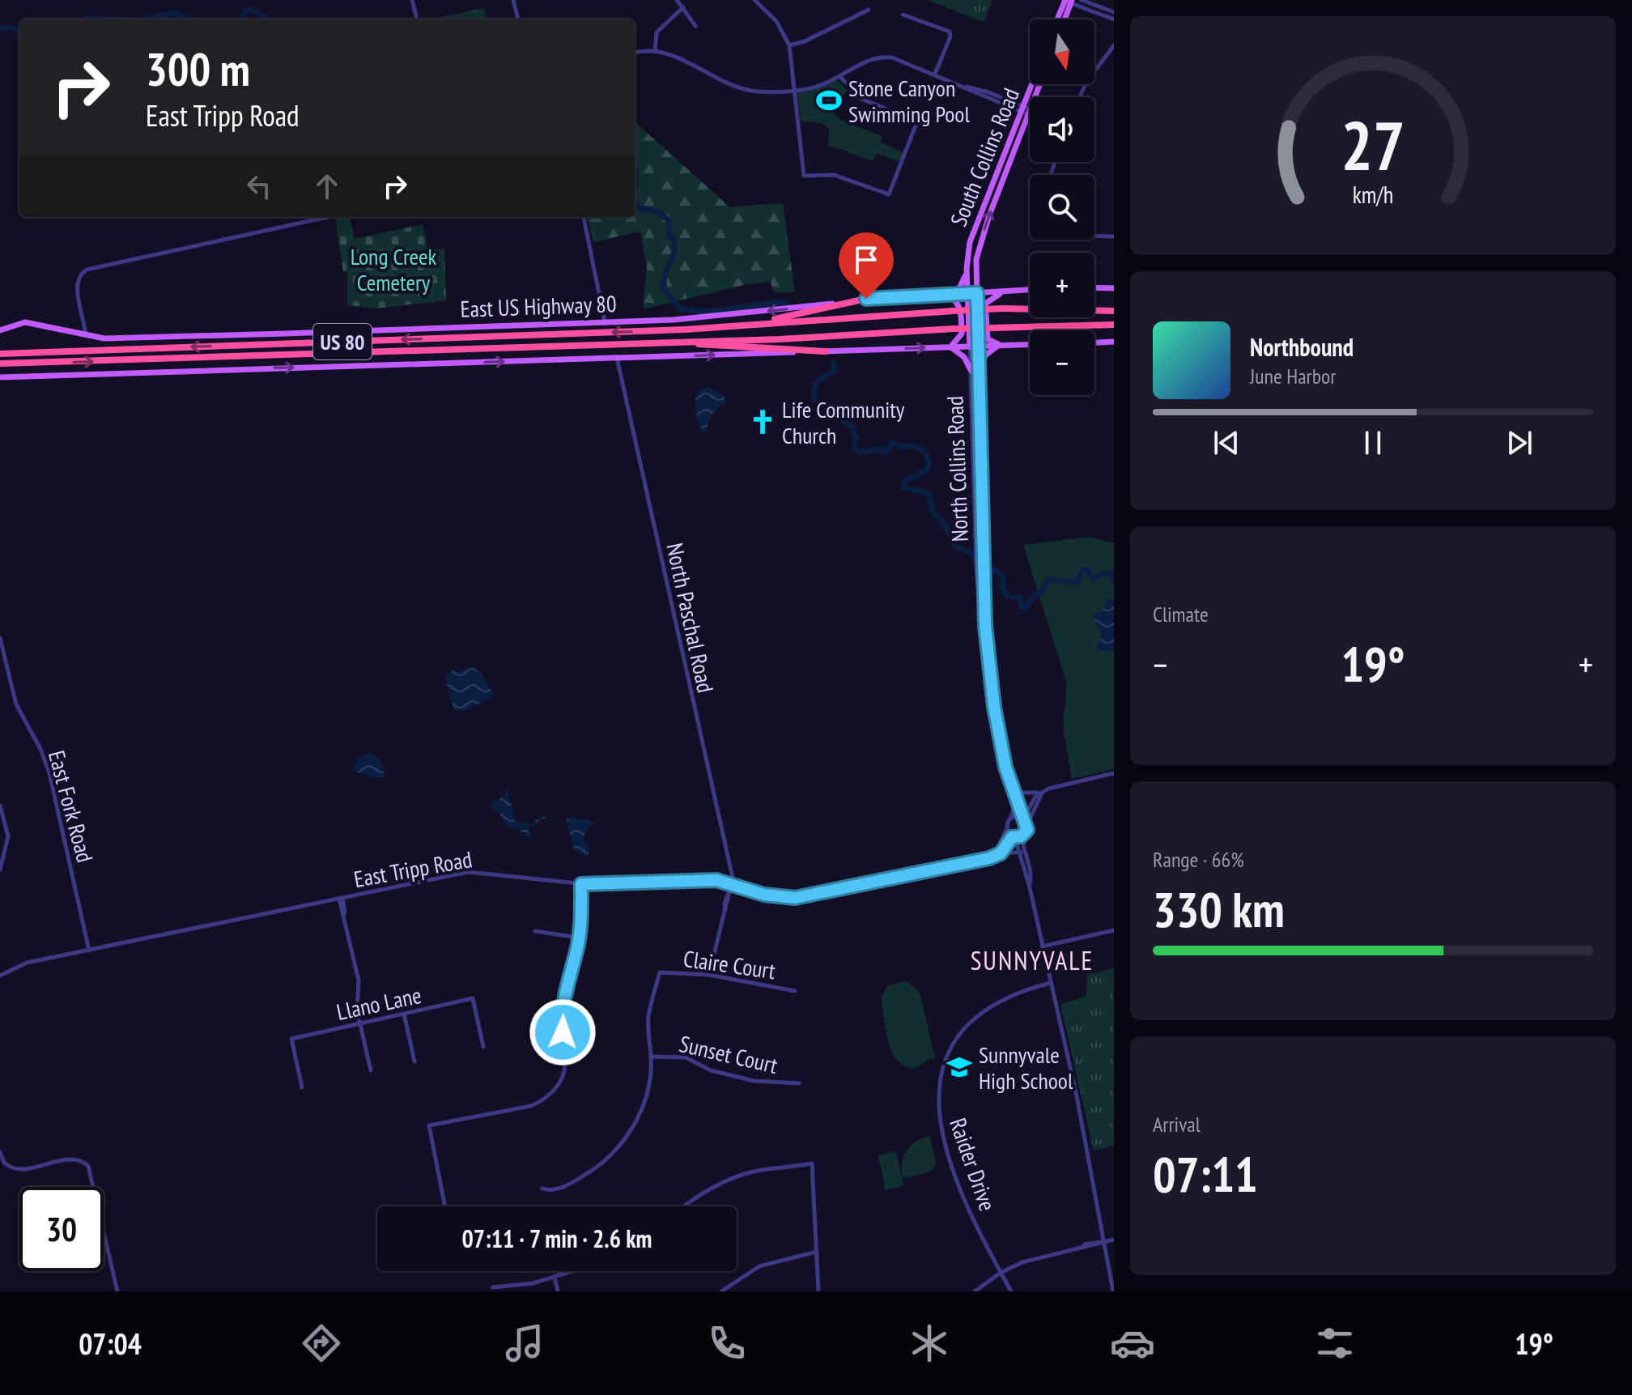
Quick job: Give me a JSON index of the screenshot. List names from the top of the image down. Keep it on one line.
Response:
{"streets":{"highway":["US 80"],"main road":["South Collins Road","East US Highway 80"],"street":["North Collins Road","North Paschal Road","East Fork Road","East Tripp Road","Claire Court","Llano Lane","Sunset Court","Raider Drive"]},"crossings":[["South Collins Road","East US Highway 80"],["South Collins Road","North Collins Road"],["North Collins Road","East Tripp Road"],["North Paschal Road","East Tripp Road"],["East Fork Road","East Tripp Road"],["Claire Court","Sunset Court"]],"districts":["SUNNYVALE"],"parks":["Long Creek Cemetery"],"places":{"sports":["Stone Canyon Swimming Pool"],"church":["Life Community Church"],"school or university":["Sunnyvale High School"]},"north":"bottom","page":{"map_buttons":["+","−"],"turn":["300 m","East Tripp Road"],"song":["Northbound","June Harbor"],"tile":["Climate",["Range · 66%","330 km"],["Arrival","07:11"]],"heat":["−","19°","+"],"limit":"30","trip":"07:11 · 7 min · 2.6 km","tabs":["07:04","19°"],"gauge":["27","km/h"]}}
